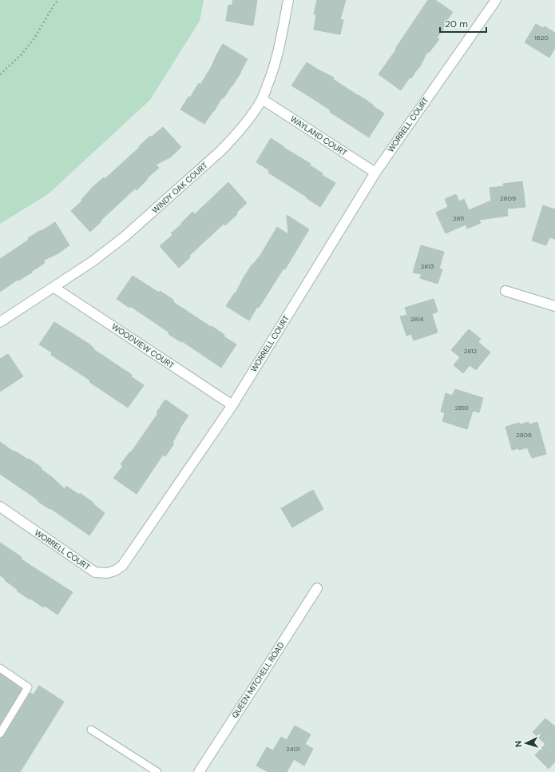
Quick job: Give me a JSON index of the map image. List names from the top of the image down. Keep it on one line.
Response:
{"streets":{"street":["WORRELL COURT","WAYLAND COURT","WINDY OAK COURT","WOODVIEW COURT","QUEEN MITCHELL ROAD"]},"crossings":[["WORRELL COURT","WAYLAND COURT"],["WORRELL COURT","WOODVIEW COURT"],["WAYLAND COURT","WINDY OAK COURT"],["WINDY OAK COURT","WOODVIEW COURT"]],"house_numbers":["1620","2809","2811","2813","2814","2812","2810","2808","2401"],"scale_bar":"20 m","north":"left"}
